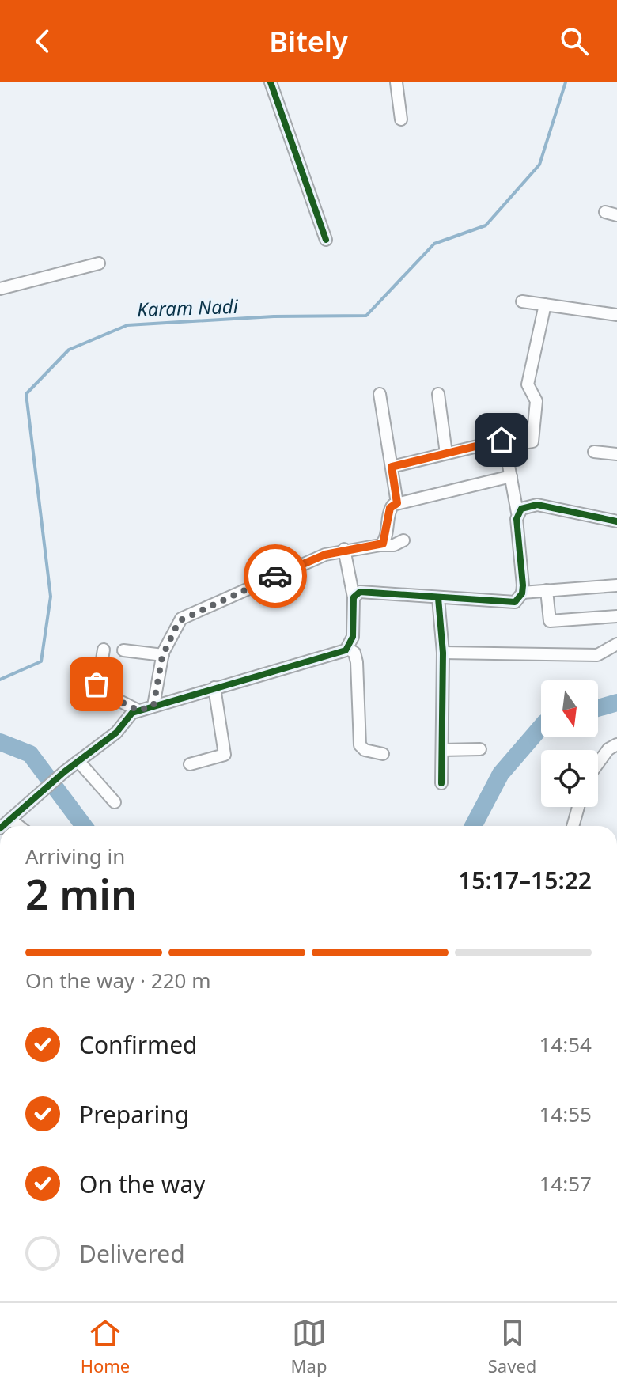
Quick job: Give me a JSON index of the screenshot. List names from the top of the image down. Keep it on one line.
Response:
{"water":["Karam Nadi"],"north":"bottom","page":{"header":"Bitely","heading":["2 min","Arriving in","15:17–15:22"],"bar":"On the way · 220 m","list":[["Confirmed","14:54"],["Preparing","14:55"],["On the way","14:57"],"Delivered"],"tabs":["Home","Map","Saved"]}}
